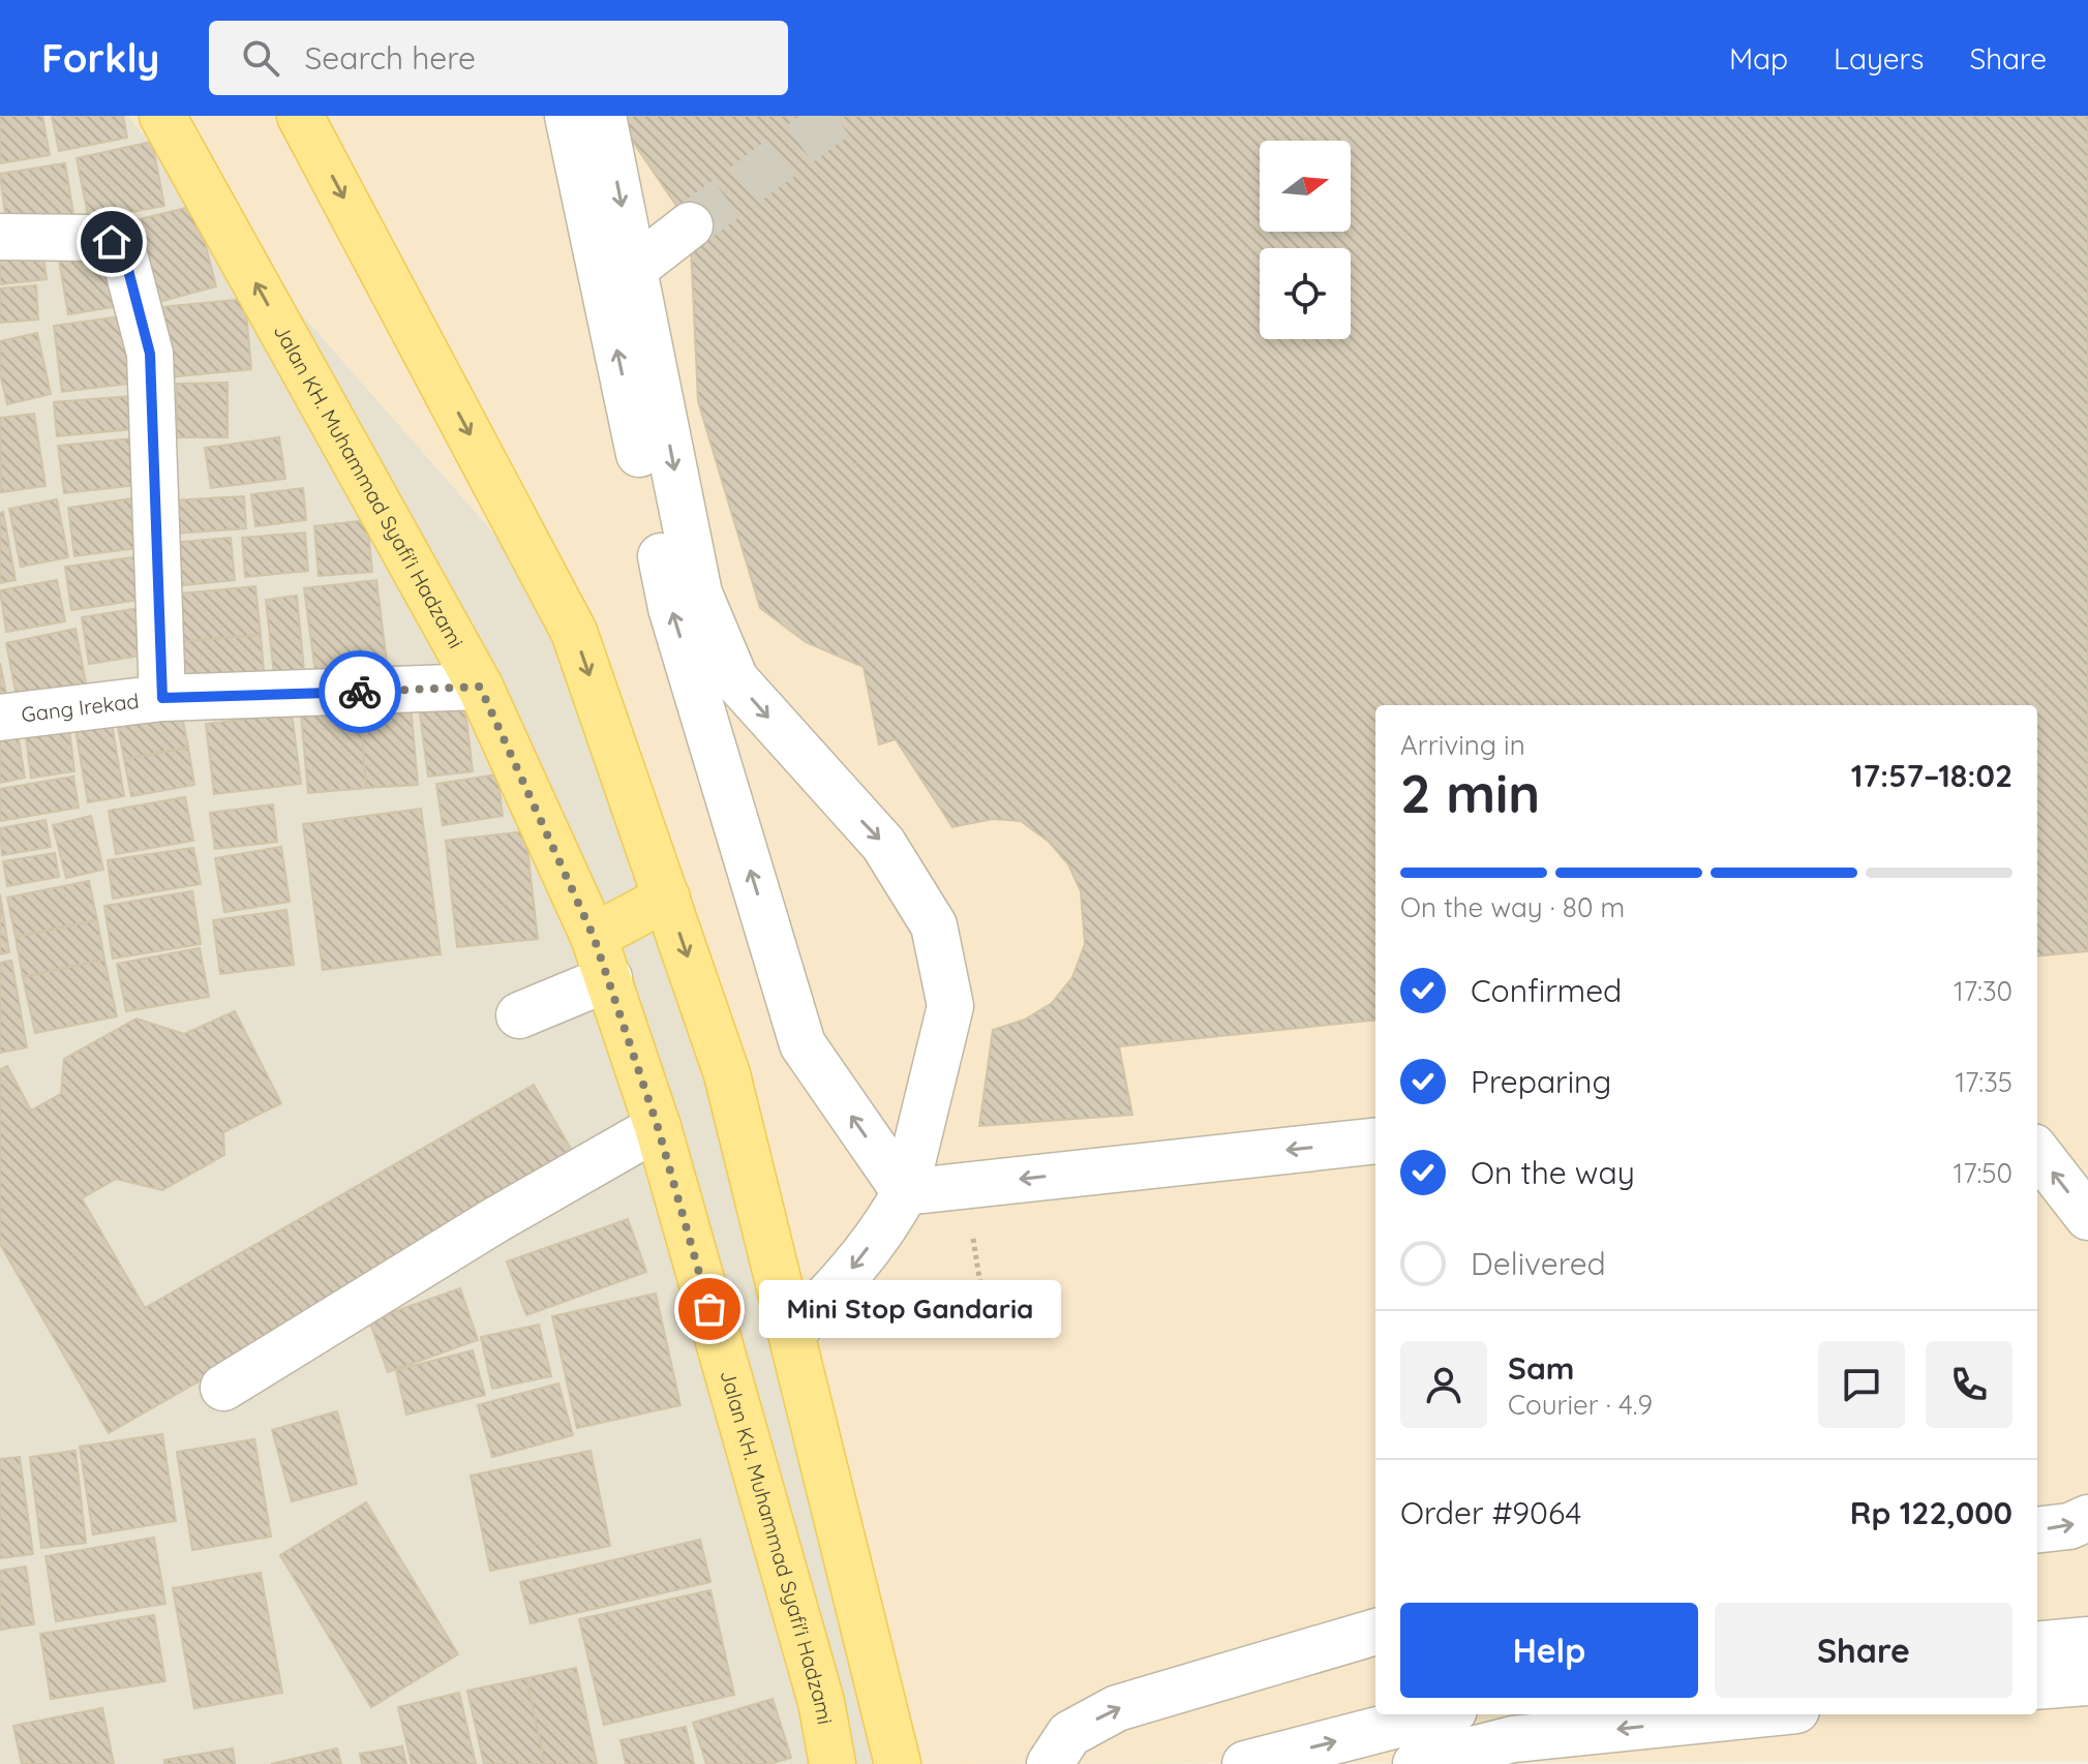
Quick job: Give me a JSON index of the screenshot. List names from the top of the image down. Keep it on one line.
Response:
{"streets":{"main road":["Jalan KH. Muhammad Syafi'i Hadzami"],"street":["Gang Irekad"]},"crossings":[["Jalan KH. Muhammad Syafi'i Hadzami","Gang Irekad"]],"places":["Mini Stop Gandaria"],"north":"right","page":{"header":"Forkly","search":"Search here","nav":["Map","Layers","Share"],"heading":["2 min","Arriving in","17:57–18:02"],"panel":["Sam","Courier · 4.9","Order #9064","Rp 122,000"],"bar":"On the way · 80 m","list":[["Confirmed","17:30"],["Preparing","17:35"],["On the way","17:50"],"Delivered"],"bubble":"Mini Stop Gandaria","buttons":["Help","Share"]}}
